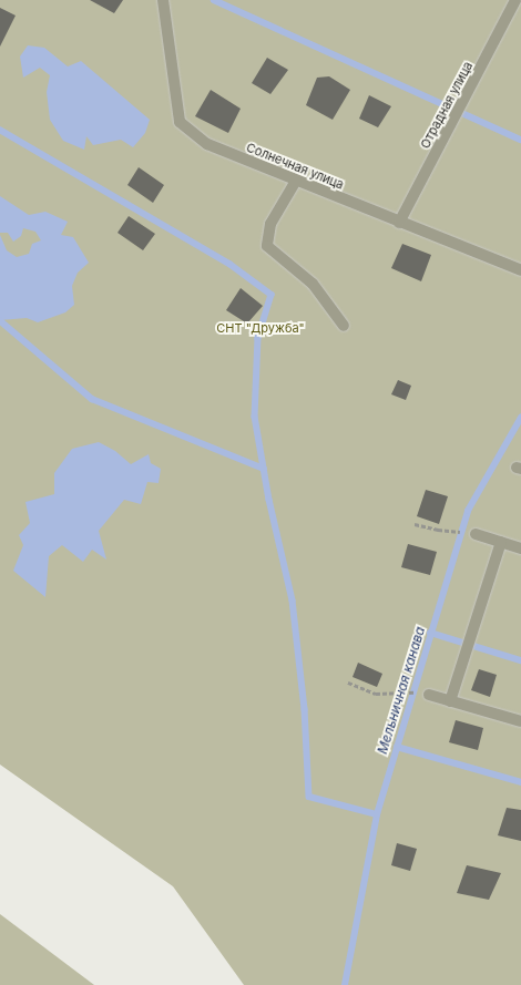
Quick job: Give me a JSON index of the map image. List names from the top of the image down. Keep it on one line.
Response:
{"streets":{"lane":["Отрадная улица","Солнечная улица"]},"crossings":[["Отрадная улица","Солнечная улица"]],"water":["Мельничная канава"],"parks":["СНТ \"Дружба\""]}
